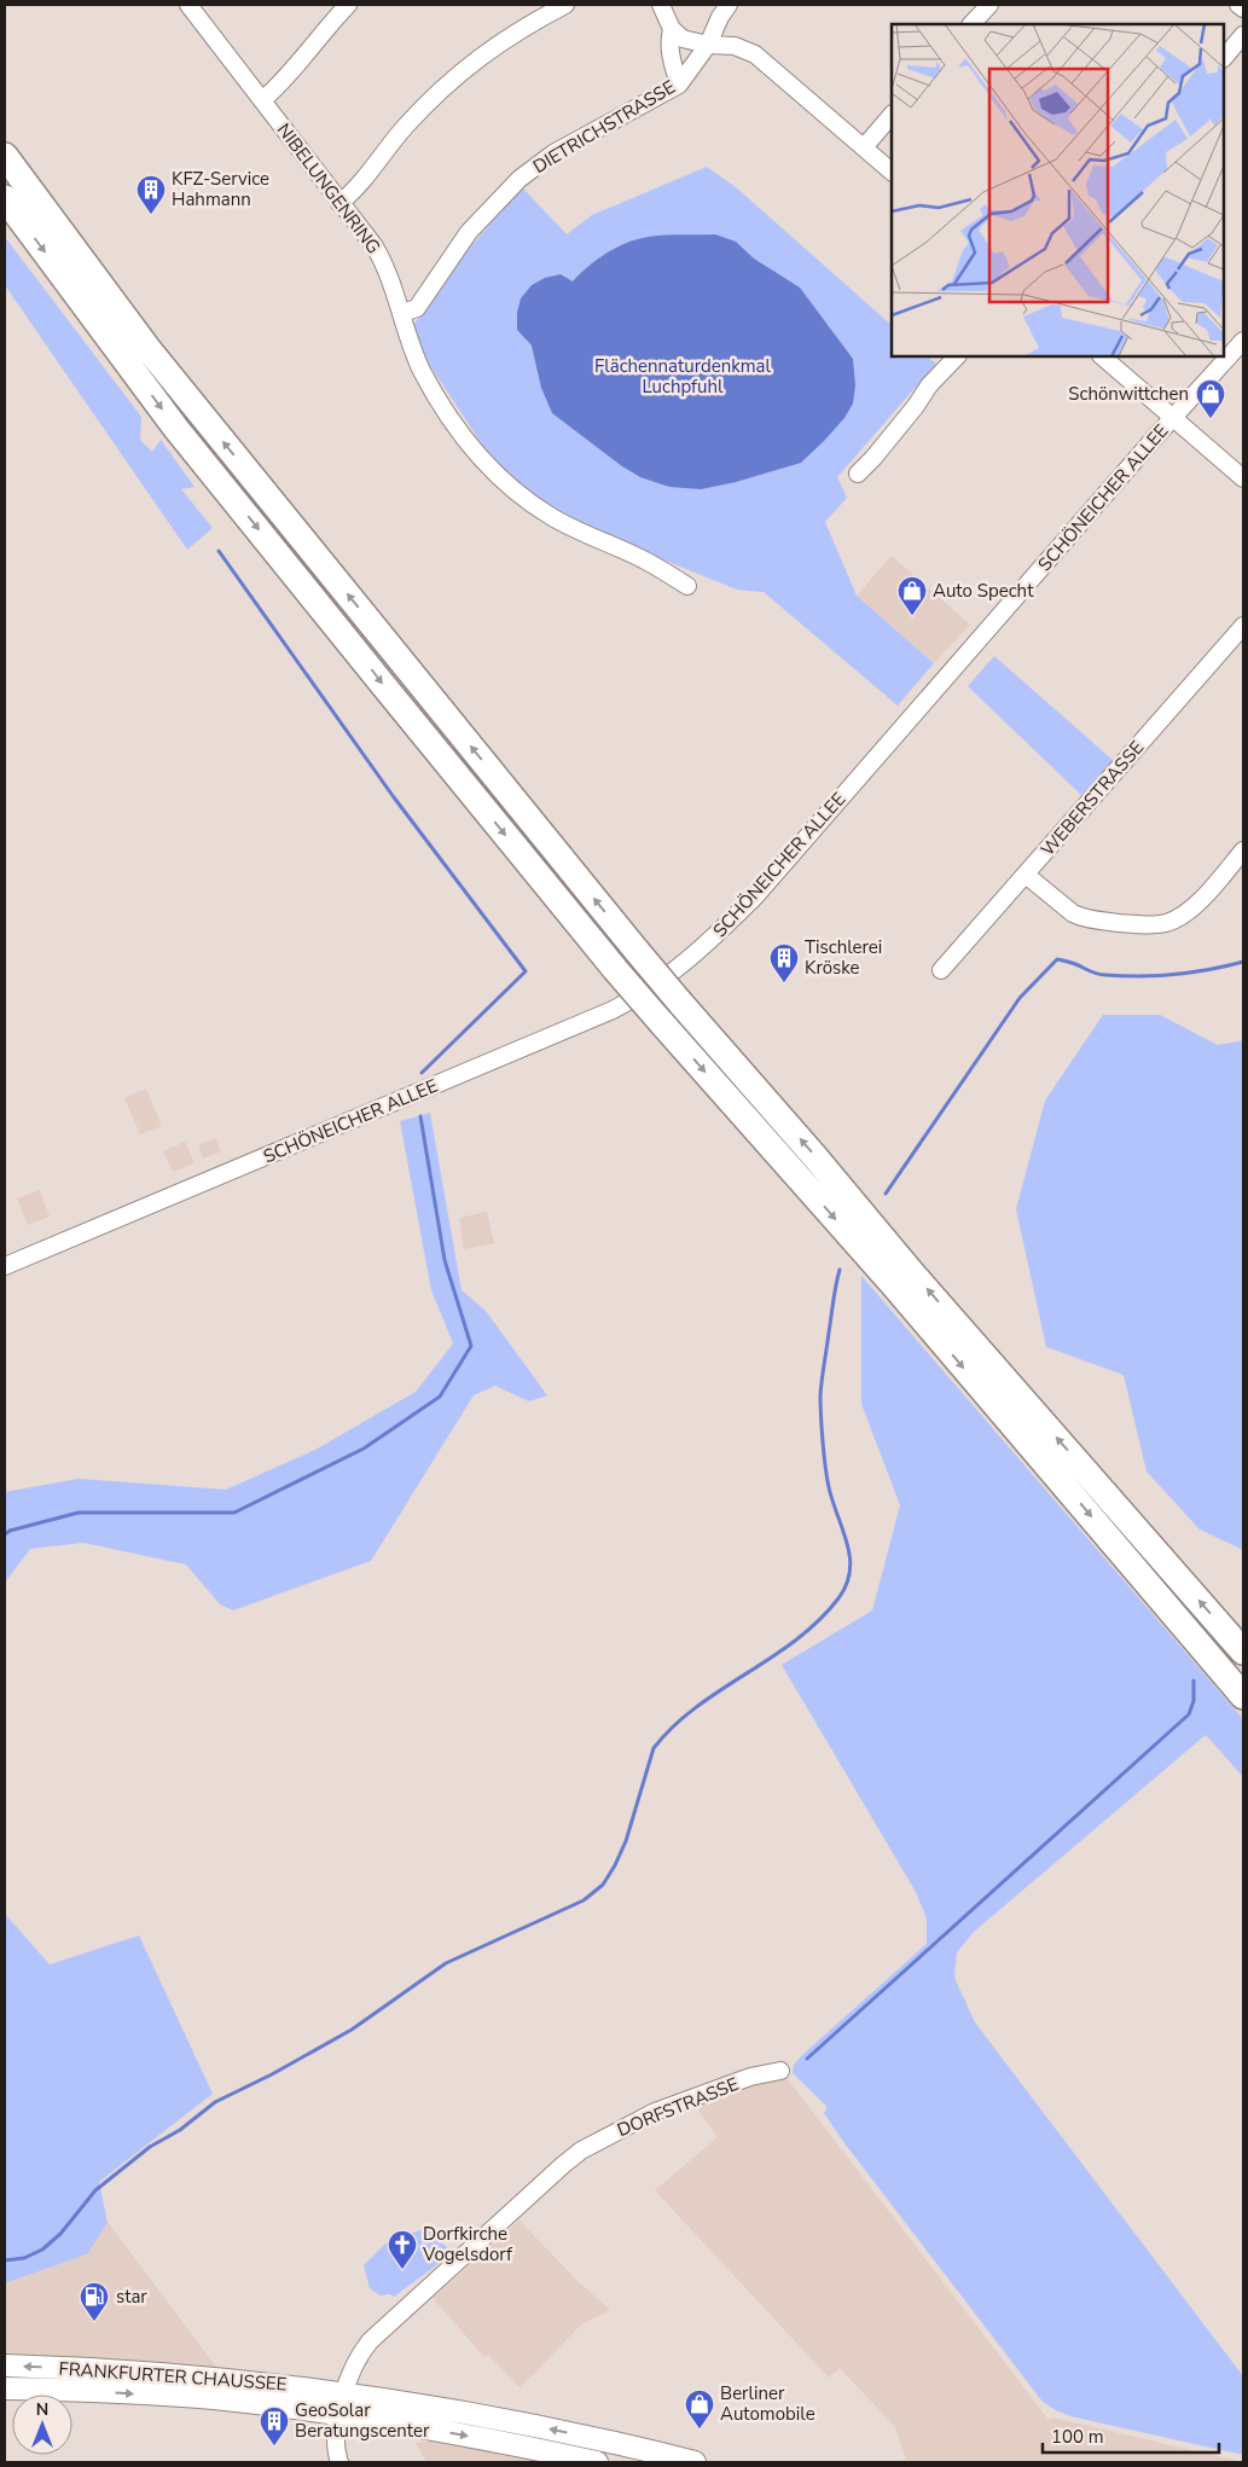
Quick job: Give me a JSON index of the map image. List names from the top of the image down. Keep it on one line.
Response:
{"streets":{"main road":["FRANKFURTER CHAUSSEE"],"street":["DIETRICHSTRASSE","NIBELUNGENRING","SCHÖNEICHER ALLEE","WEBERSTRASSE","DORFSTRASSE"]},"crossings":[["DIETRICHSTRASSE","NIBELUNGENRING"],["DORFSTRASSE","FRANKFURTER CHAUSSEE"]],"parks":["Flächennaturdenkmal Luchpfuhl"],"places":{"building":["KFZ-Service Hahmann","Tischlerei Kröske","GeoSolar Beratungscenter"],"shop":["Schönwittchen","Auto Specht","Berliner Automobile"],"church":["Dorfkirche Vogelsdorf"],"fuel station":["star"]},"scale_bar":"100 m","north":"top"}
